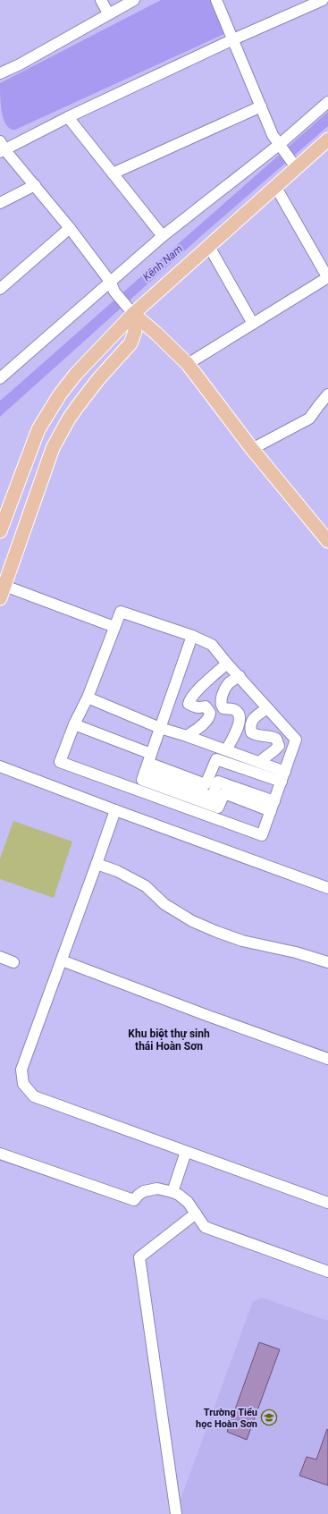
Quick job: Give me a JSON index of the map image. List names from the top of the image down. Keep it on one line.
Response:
{"districts":["Khu biệt thự sinh thái Hoàn Sơn"],"water":["Kênh Nam"],"places":{"school or university":["Trường Tiểu học Hoàn Sơn"]}}
